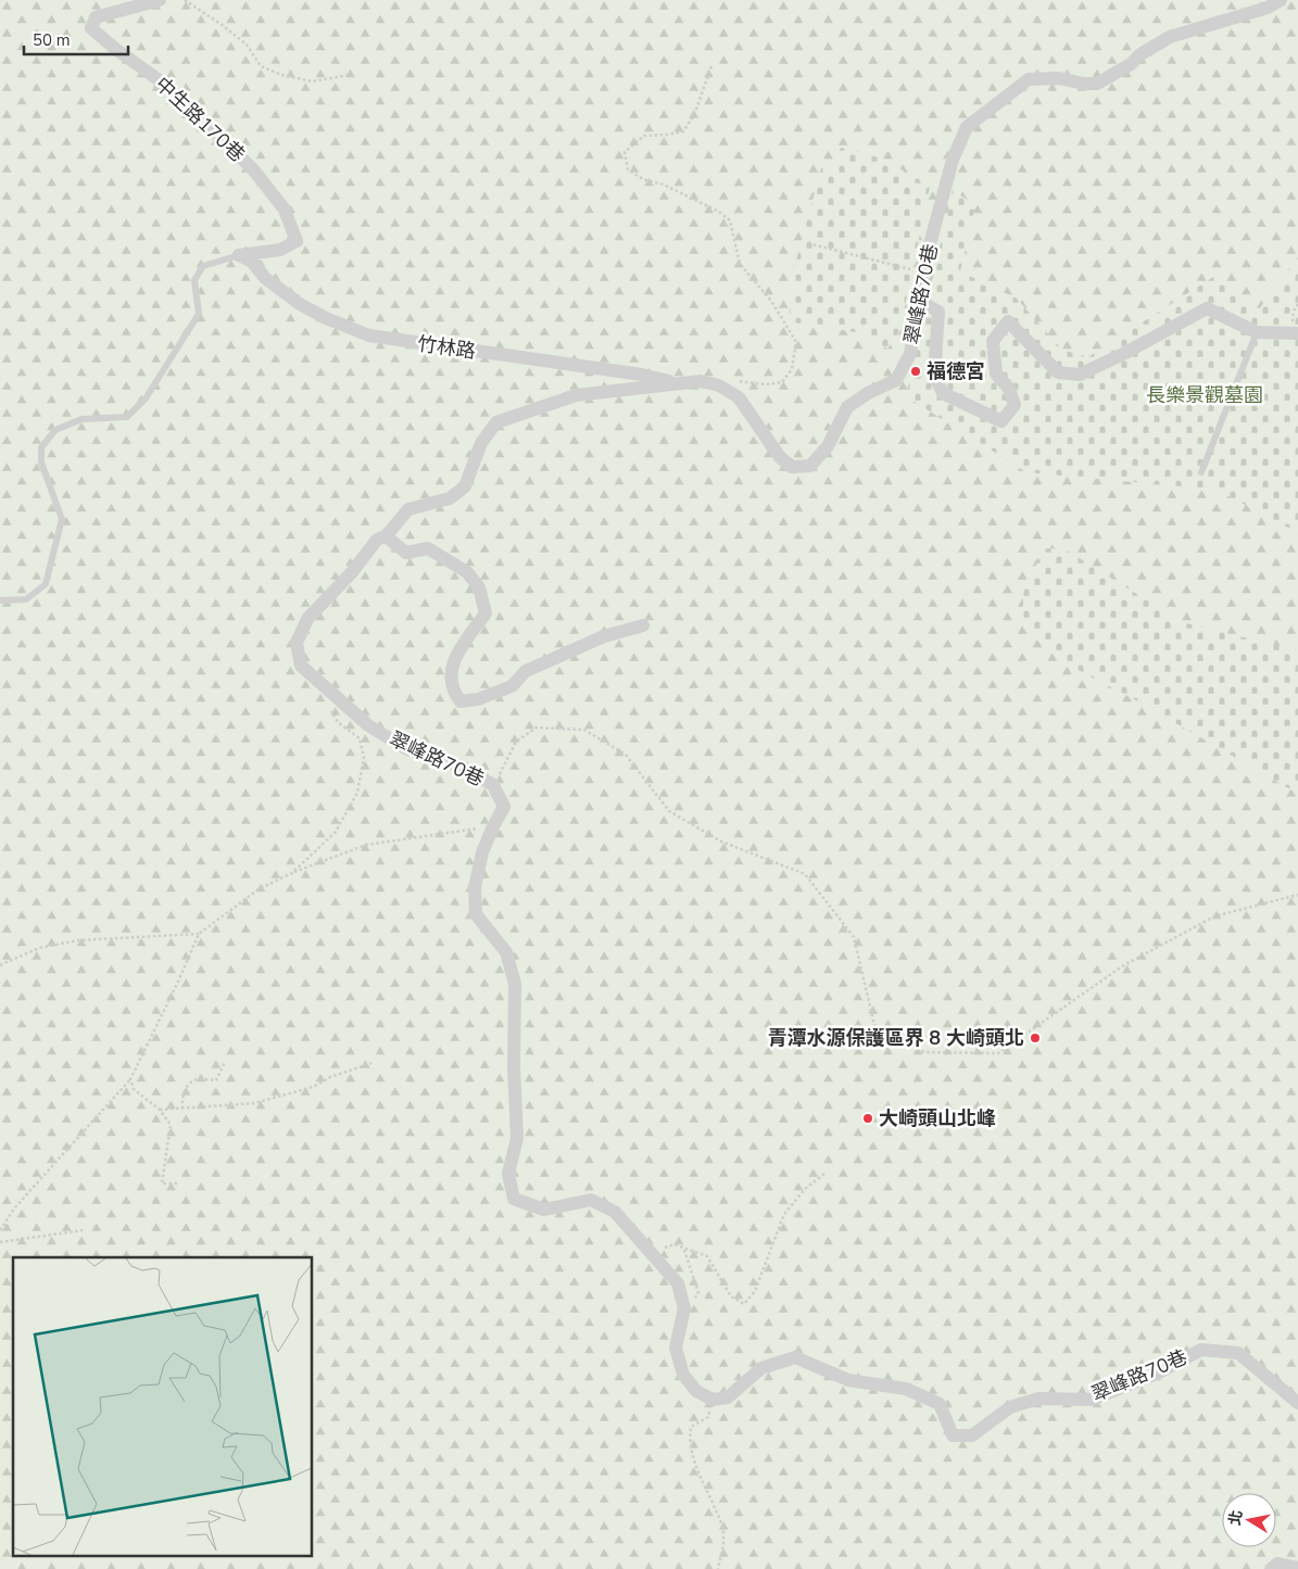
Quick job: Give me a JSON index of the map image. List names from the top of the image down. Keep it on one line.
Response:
{"streets":{"street":["中生路170巷","翠峰路70巷","竹林路"]},"crossings":[["中生路170巷","竹林路"],["翠峰路70巷","竹林路"]],"parks":["長樂景觀墓園"],"places":["福德宮","青潭水源保護區界 8 大崎頭北","大崎頭山北峰"],"scale_bar":"50 m","north":"left"}
